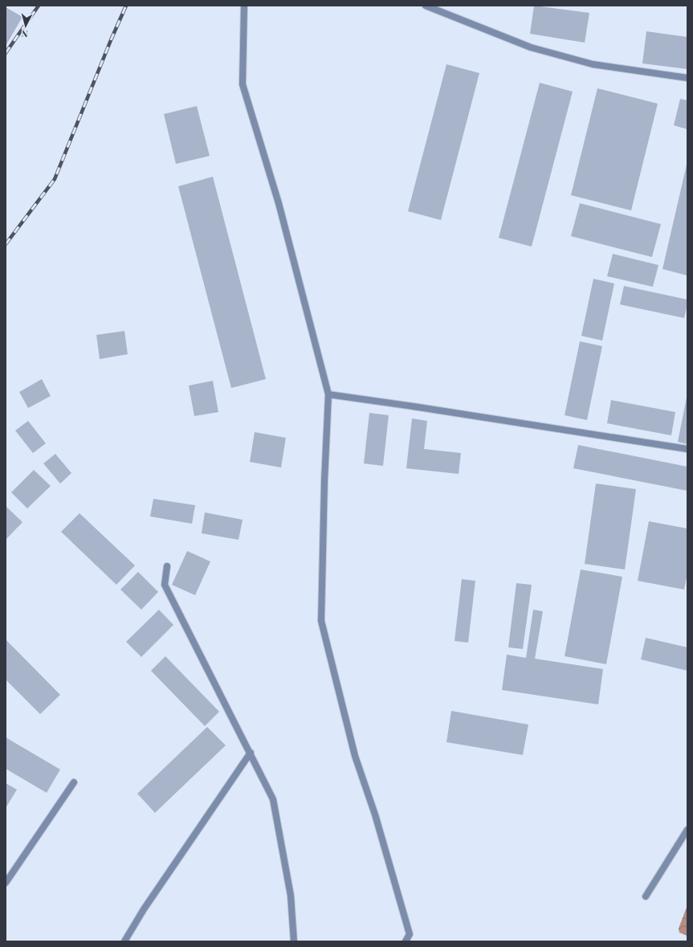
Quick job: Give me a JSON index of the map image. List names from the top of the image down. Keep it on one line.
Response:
{"north":"bottom"}
